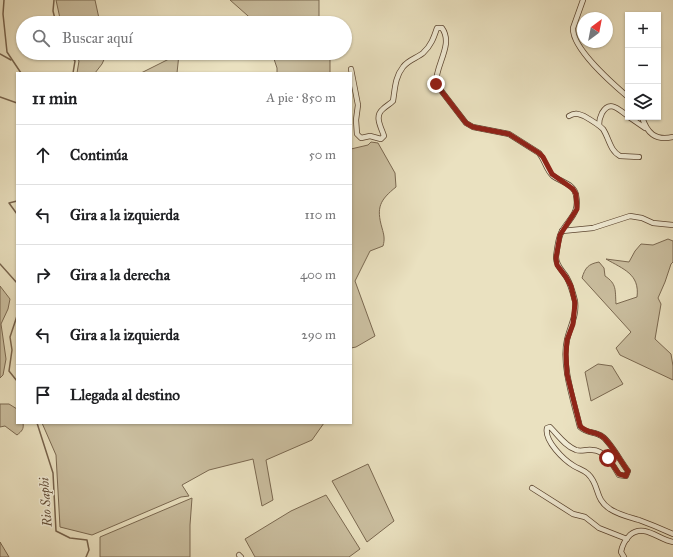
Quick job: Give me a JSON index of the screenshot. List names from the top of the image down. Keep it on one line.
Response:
{"water":["Rio Saphi"],"north":"top right","page":{"map_buttons":["+","−"],"search":"Buscar aquí","heading":["11 min","A pie · 850 m"],"list":[["Continúa","50 m"],["Gira a la izquierda","110 m"],["Gira a la derecha","400 m"],["Gira a la izquierda","290 m"],"Llegada al destino"]}}
